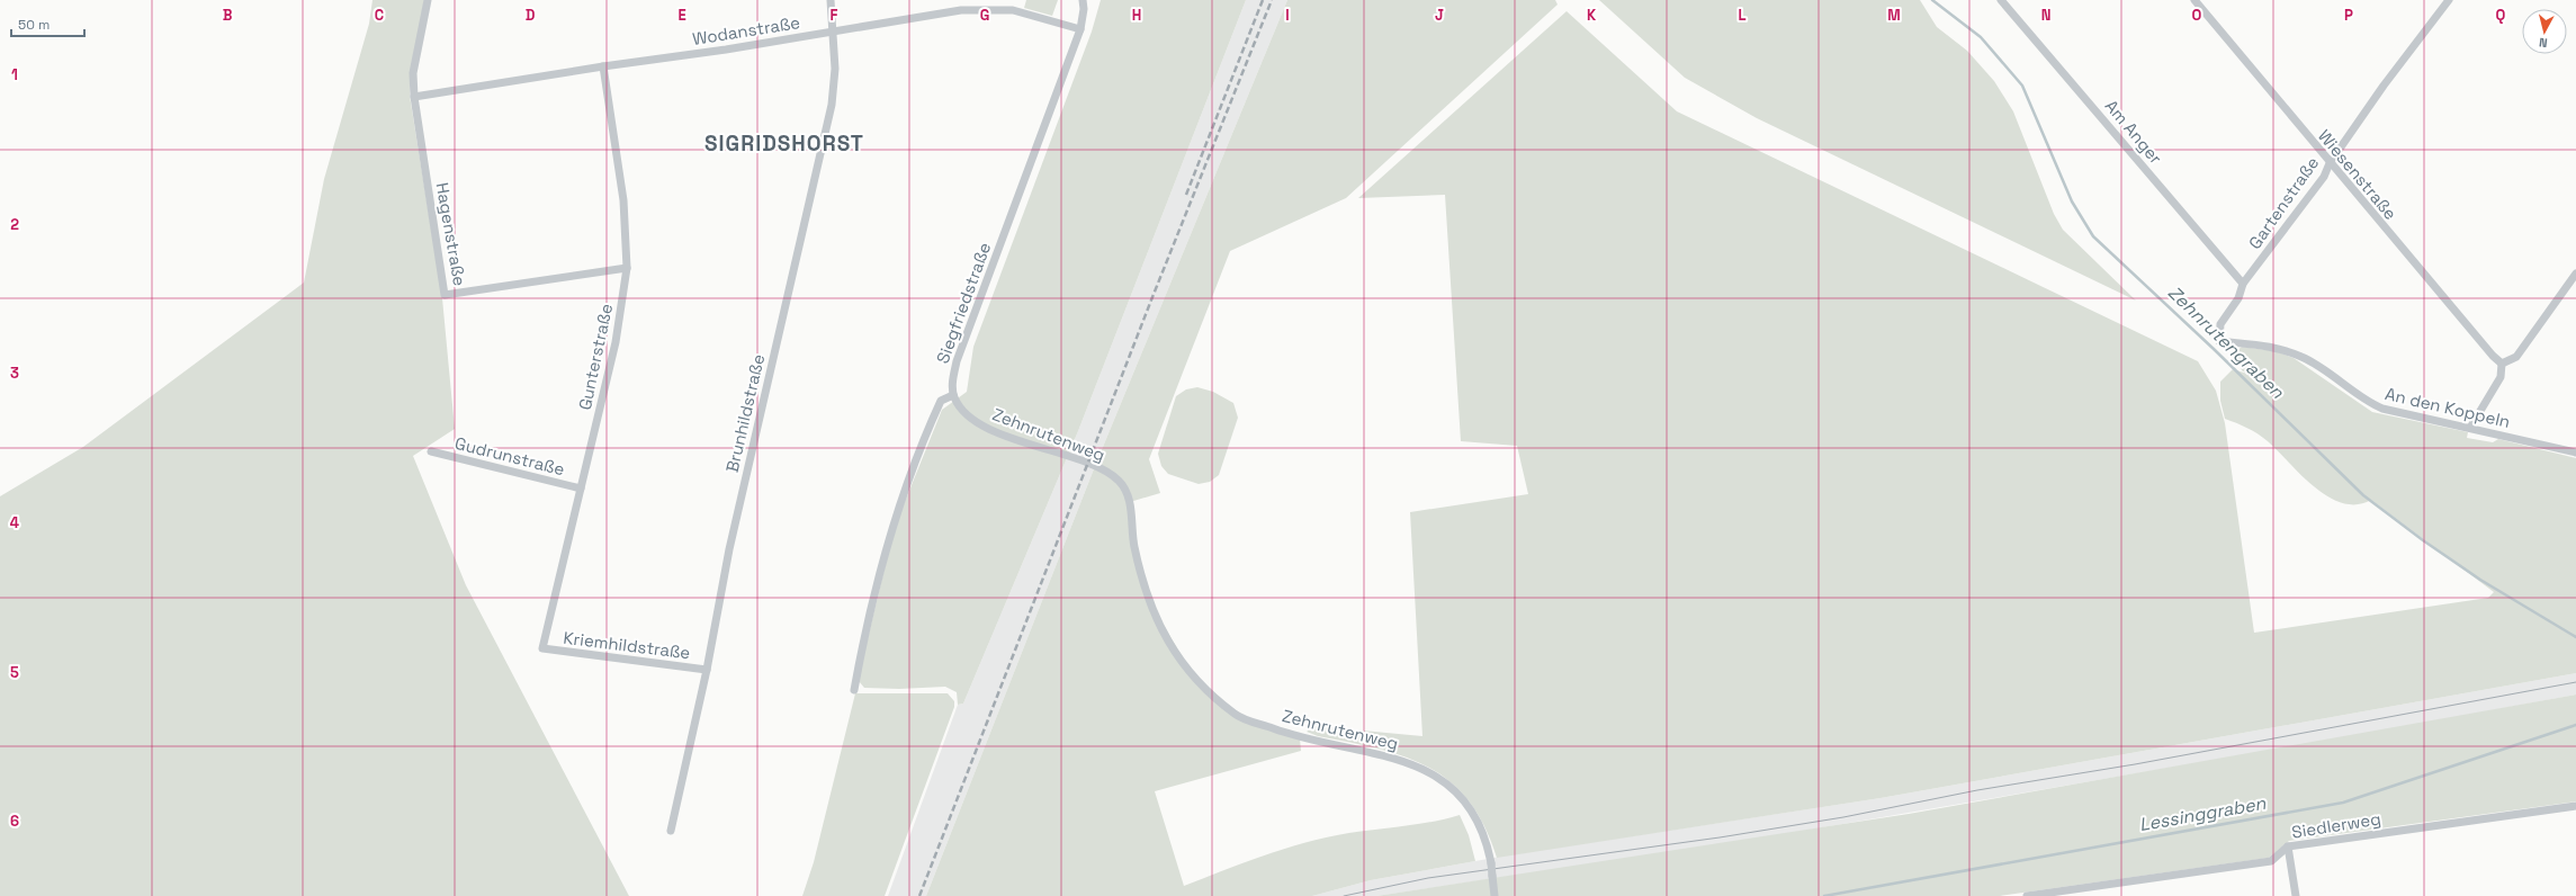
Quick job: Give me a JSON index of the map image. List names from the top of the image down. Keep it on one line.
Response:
{"streets":{"street":["Wodanstraße","Am Anger","Wiesenstraße","Gartenstraße","Hagenstraße","Siegfriedstraße","Gunterstraße","An den Koppeln","Brunhildstraße","Zehnrutenweg","Gudrunstraße","Kriemhildstraße","Siedlerweg"]},"crossings":[["Wodanstraße","Hagenstraße"],["Wodanstraße","Siegfriedstraße"],["Wodanstraße","Gunterstraße"],["Wodanstraße","Brunhildstraße"],["Am Anger","Gartenstraße"],["Wiesenstraße","Gartenstraße"],["Gartenstraße","An den Koppeln"],["Hagenstraße","Gunterstraße"],["Siegfriedstraße","Zehnrutenweg"],["Gunterstraße","Gudrunstraße"],["Gunterstraße","Kriemhildstraße"],["Brunhildstraße","Kriemhildstraße"]],"districts":["SIGRIDSHORST"],"water":["Zehnrutengraben","Lessinggraben"],"scale_bar":"50 m","north":"bottom","grid":{"columns":["B","C","D","E","F","G","H","I","J","K","L","M","N","O","P","Q"],"rows":["1","2","3","4","5","6"]}}
